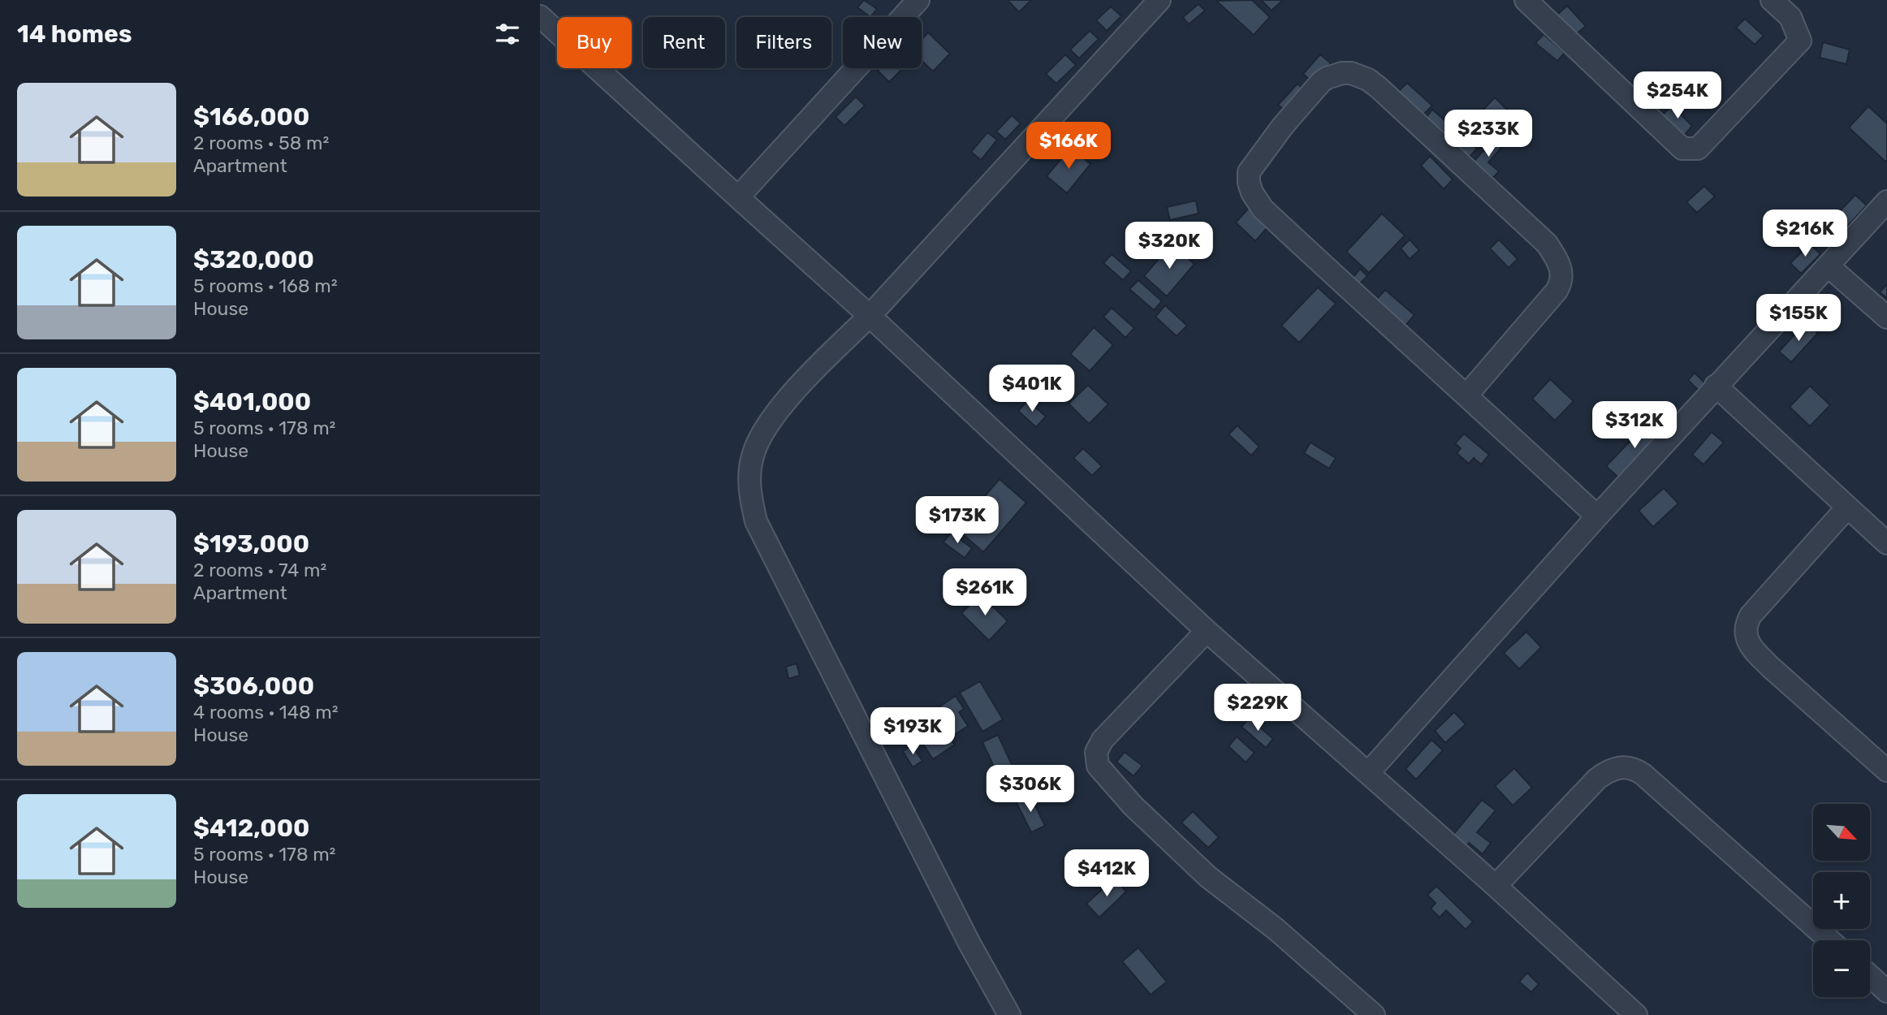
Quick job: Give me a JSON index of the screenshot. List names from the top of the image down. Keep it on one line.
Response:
{"north":"bottom right","page":{"heading":"14 homes","chip":["Buy","Rent","Filters","New"],"list":[{"name":"$166,000","note":"2 rooms · 58 m² · Apartment"},{"name":"$320,000","note":"5 rooms · 168 m² · House"},{"name":"$401,000","note":"5 rooms · 178 m² · House"},{"name":"$193,000","note":"2 rooms · 74 m² · Apartment"},{"name":"$306,000","note":"4 rooms · 148 m² · House"},{"name":"$412,000","note":"5 rooms · 178 m² · House"}],"price":["$254K","$233K","$166K","$216K","$320K","$155K","$401K","$312K","$173K","$261K","$229K","$193K","$306K","$412K"],"map_buttons":["+","−"]}}
